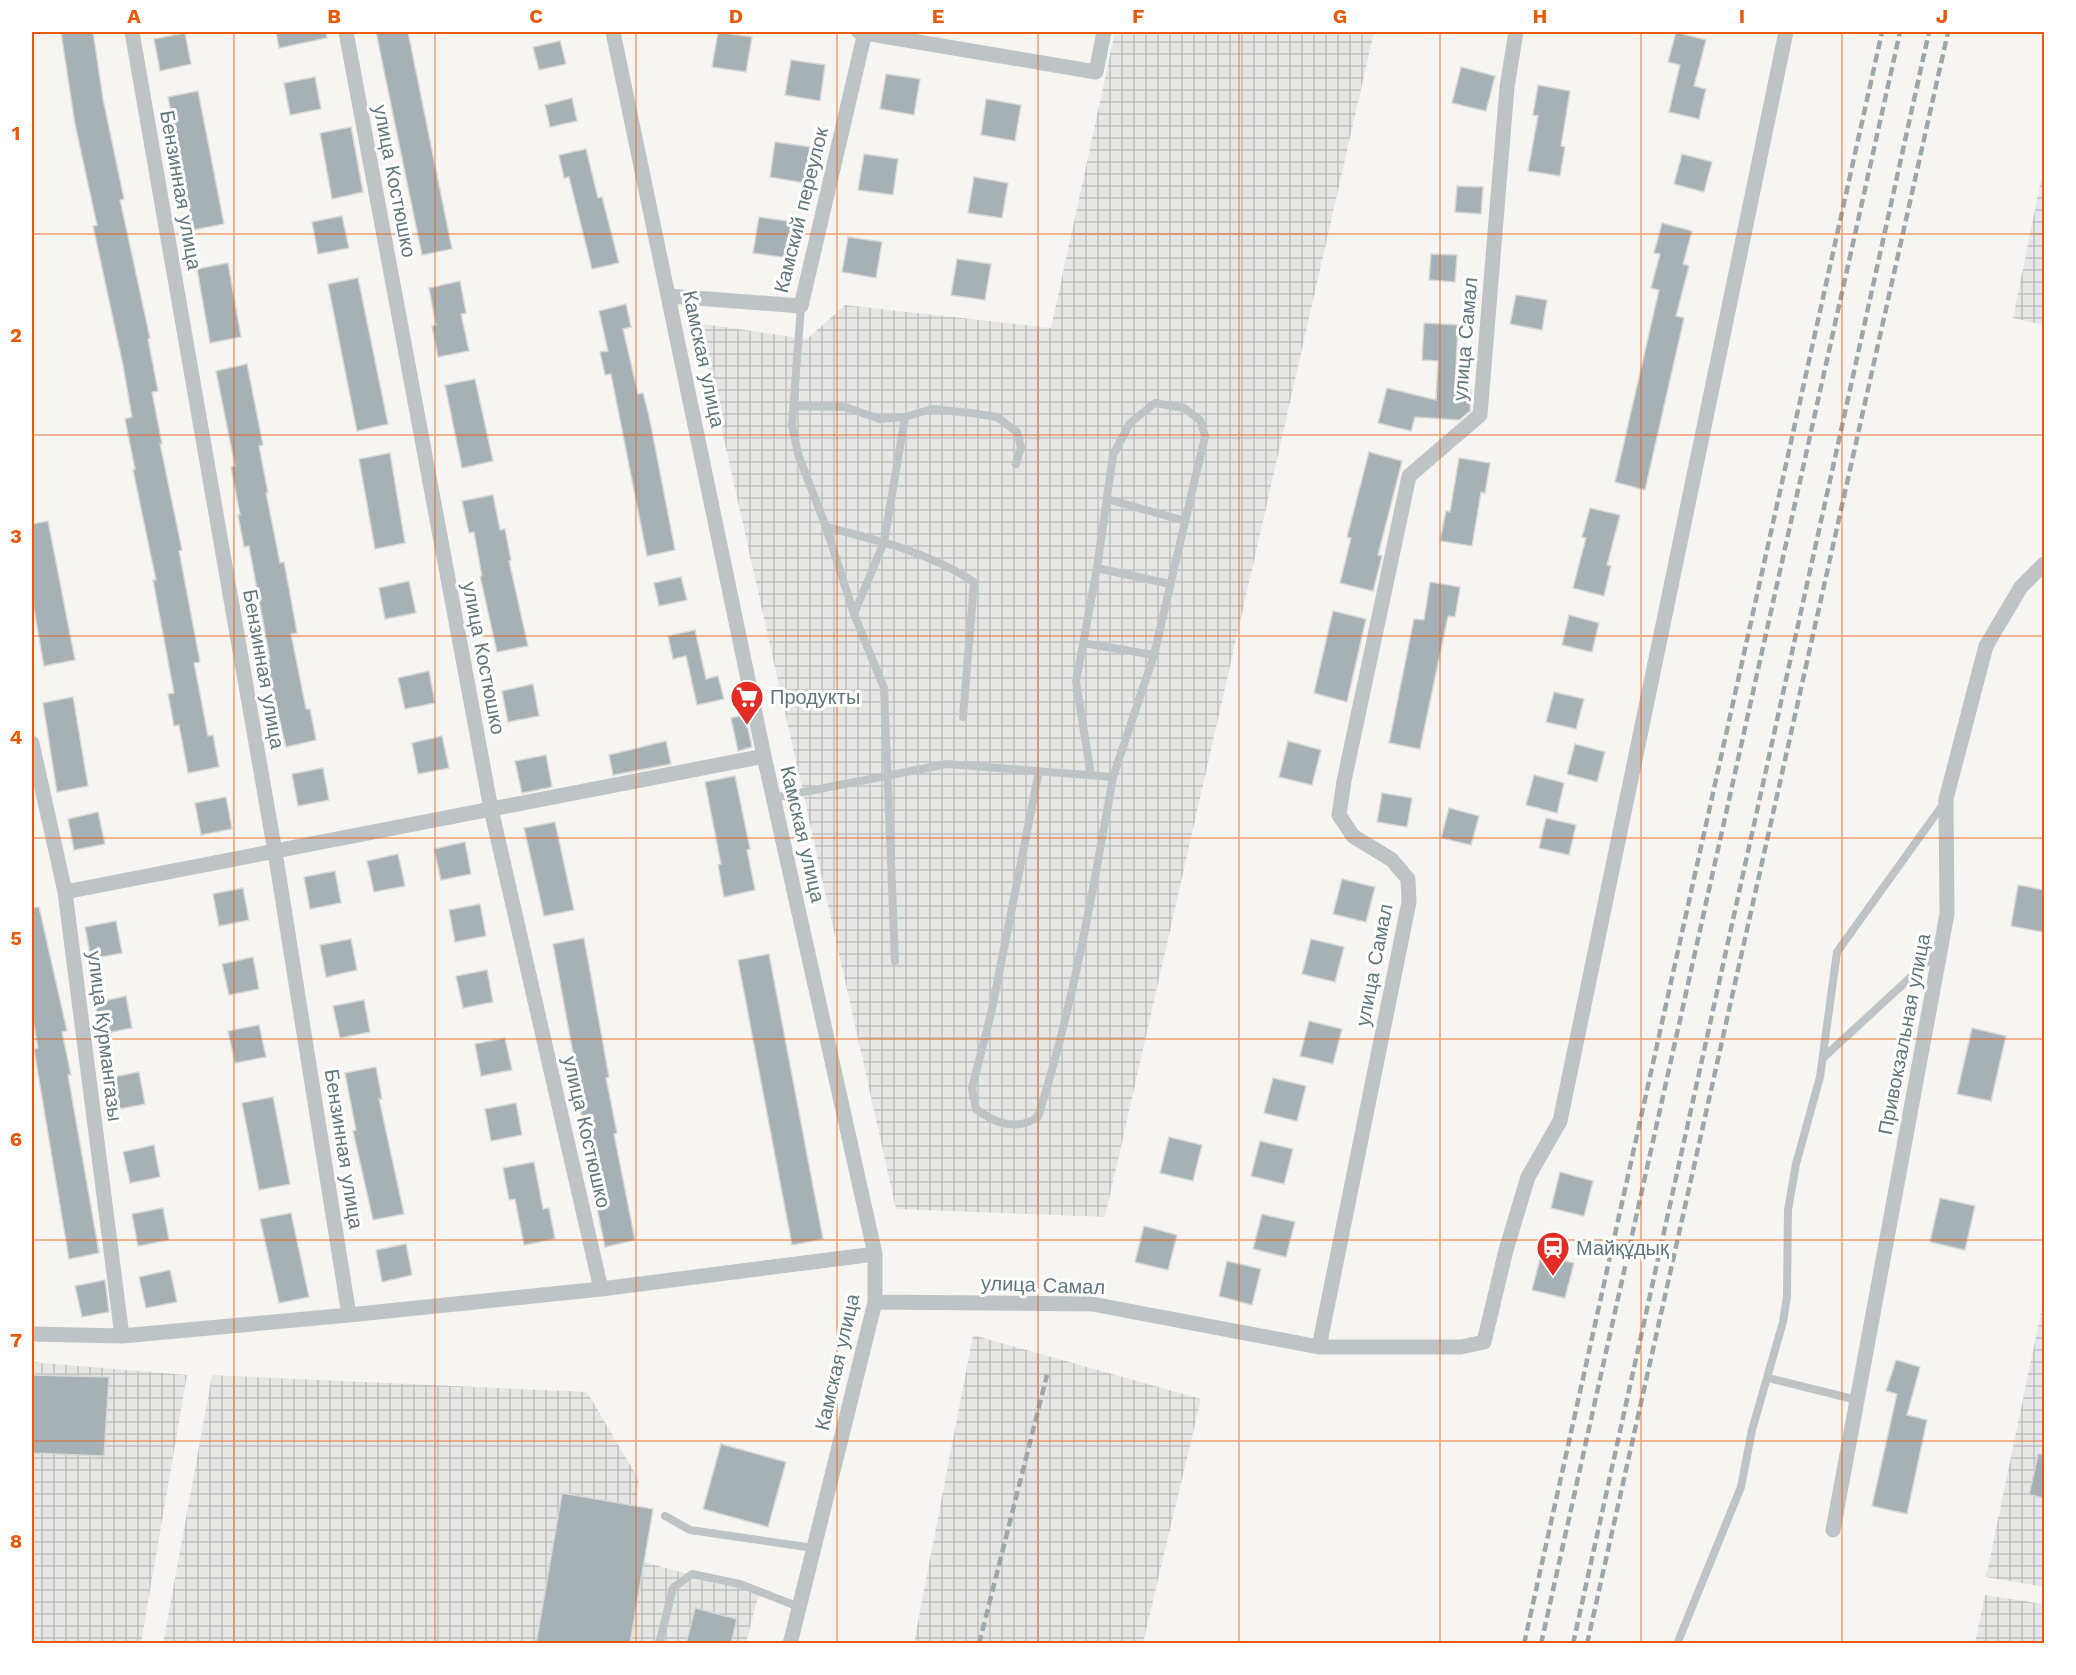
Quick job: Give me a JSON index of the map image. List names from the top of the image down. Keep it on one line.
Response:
{"streets":{"street":["улица Костюшко","Бензинная улица","Камский переулок","улица Самал","Камская улица","Привокзальная улица","улица Курмангазы"]},"crossings":[["Камский переулок","Камская улица"],["улица Самал","Камская улица"]],"places":{"supermarket":["Продукты"],"station":["Майқұдық"]},"grid":{"columns":["A","B","C","D","E","F","G","H","I","J"],"rows":["1","2","3","4","5","6","7","8"]}}
